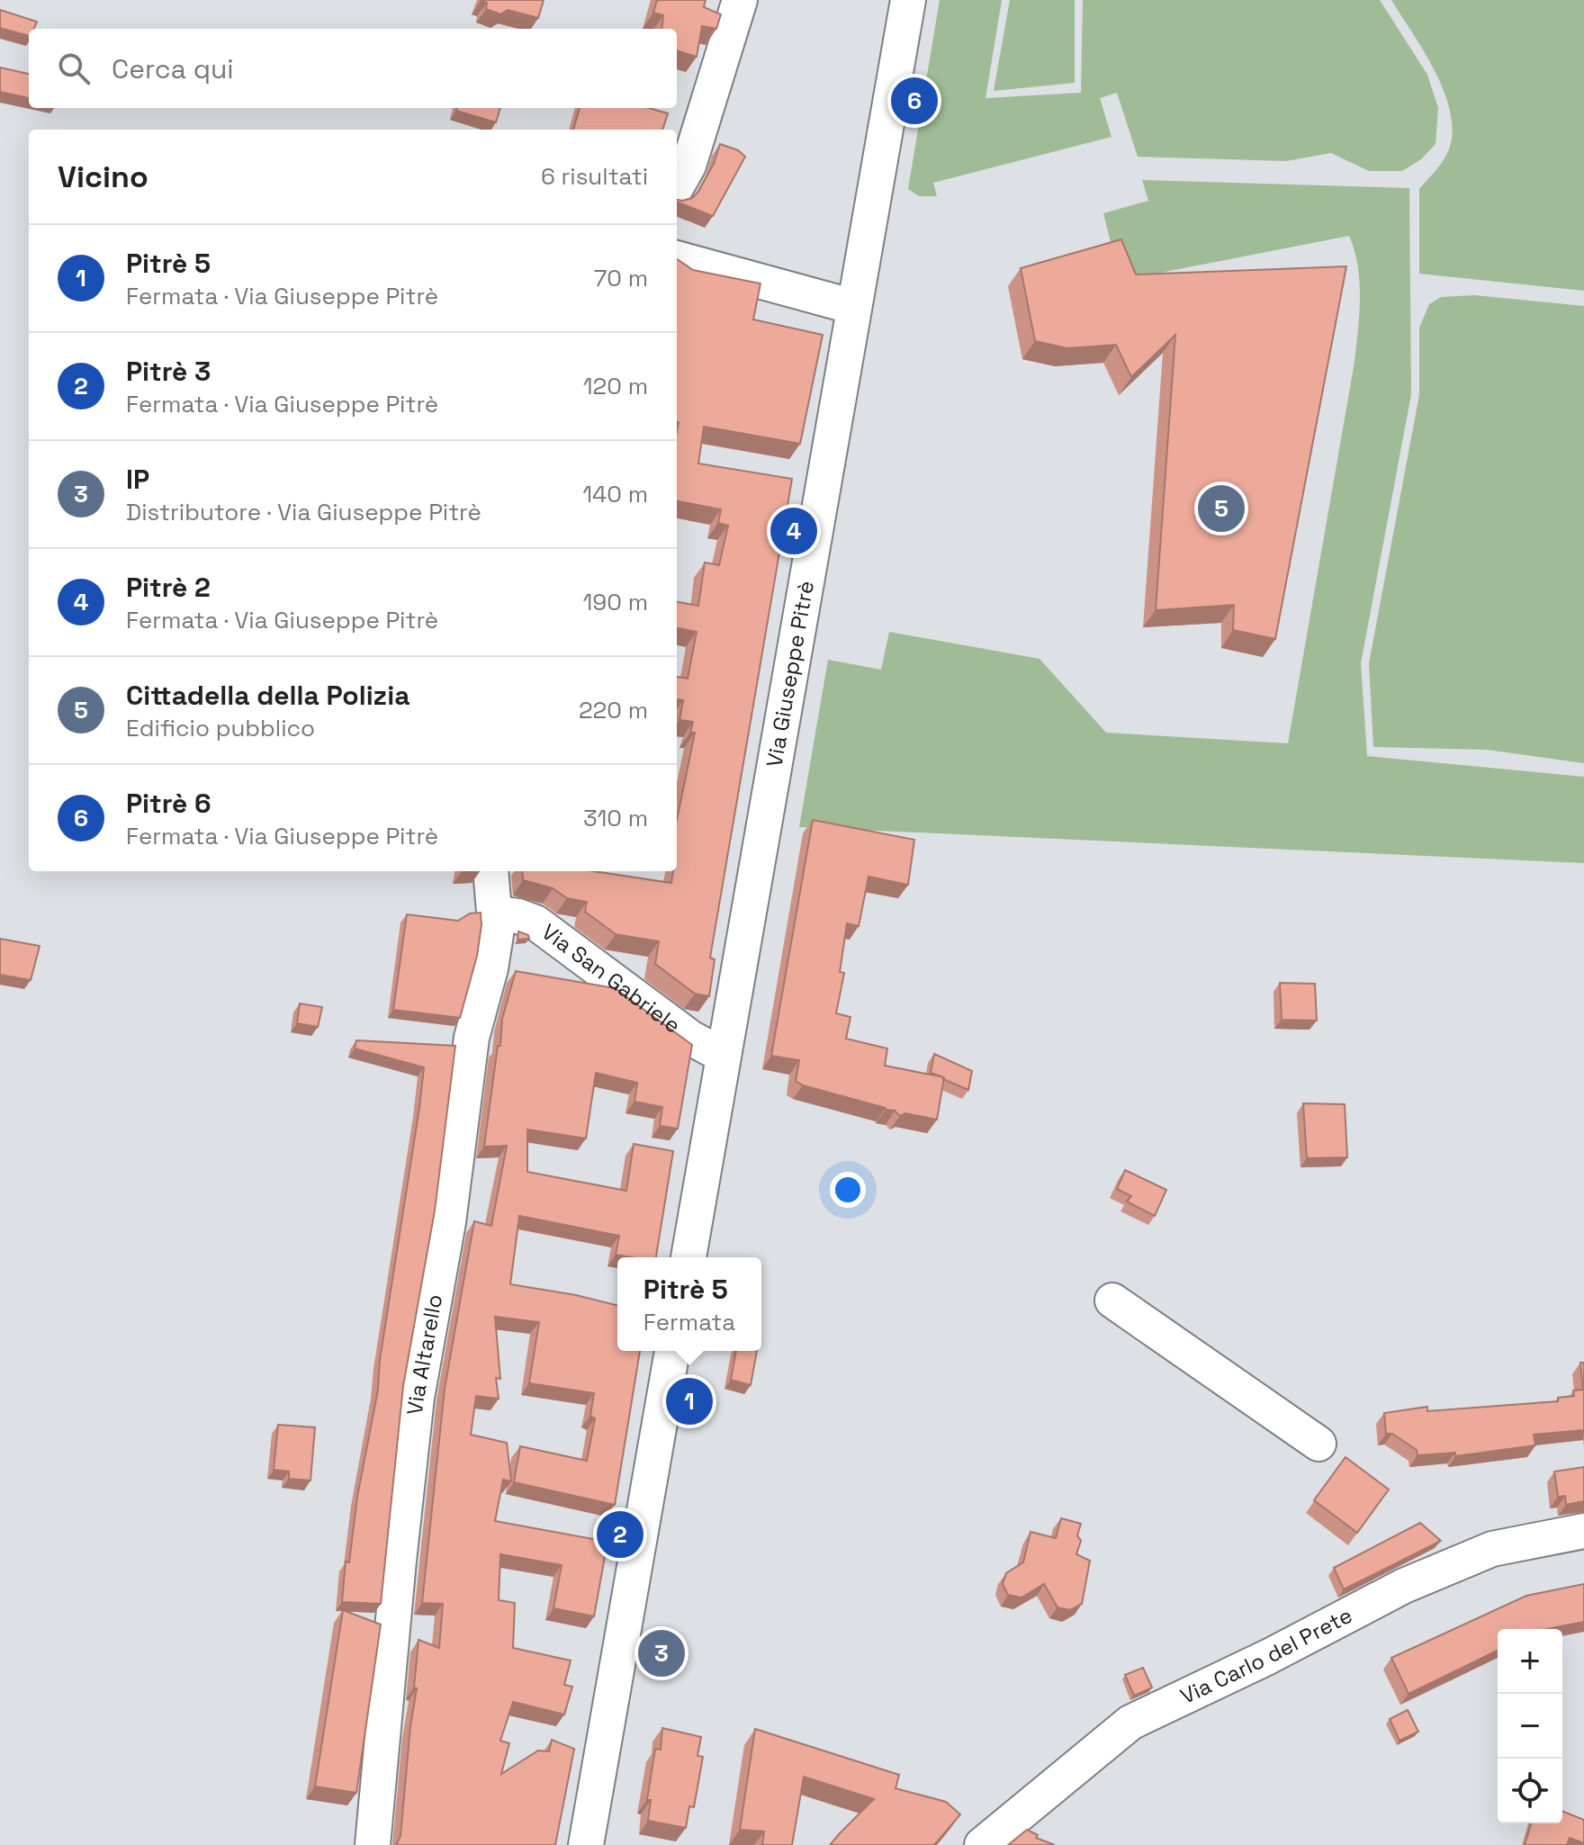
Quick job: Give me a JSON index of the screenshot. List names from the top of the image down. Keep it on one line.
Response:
{"streets":{"street":["Via Giuseppe Pitrè","Via San Gabriele","Via Altarello","Via Carlo del Prete"]},"crossings":[["Via Giuseppe Pitrè","Via San Gabriele"],["Via San Gabriele","Via Altarello"]],"page":{"search":"Cerca qui","pins":["6","5","4","1","2","3"],"heading":["Vicino","6 risultati"],"list":[{"mark":"1","name":"Pitrè 5","note":"Fermata · Via Giuseppe Pitrè","value":"70 m"},{"mark":"2","name":"Pitrè 3","note":"Fermata · Via Giuseppe Pitrè","value":"120 m"},{"mark":"3","name":"IP","note":"Distributore · Via Giuseppe Pitrè","value":"140 m"},{"mark":"4","name":"Pitrè 2","note":"Fermata · Via Giuseppe Pitrè","value":"190 m"},{"mark":"5","name":"Cittadella della Polizia","note":"Edificio pubblico","value":"220 m"},{"mark":"6","name":"Pitrè 6","note":"Fermata · Via Giuseppe Pitrè","value":"310 m"}],"popup":["Pitrè 5","Fermata"],"map_buttons":["+","−"]}}
